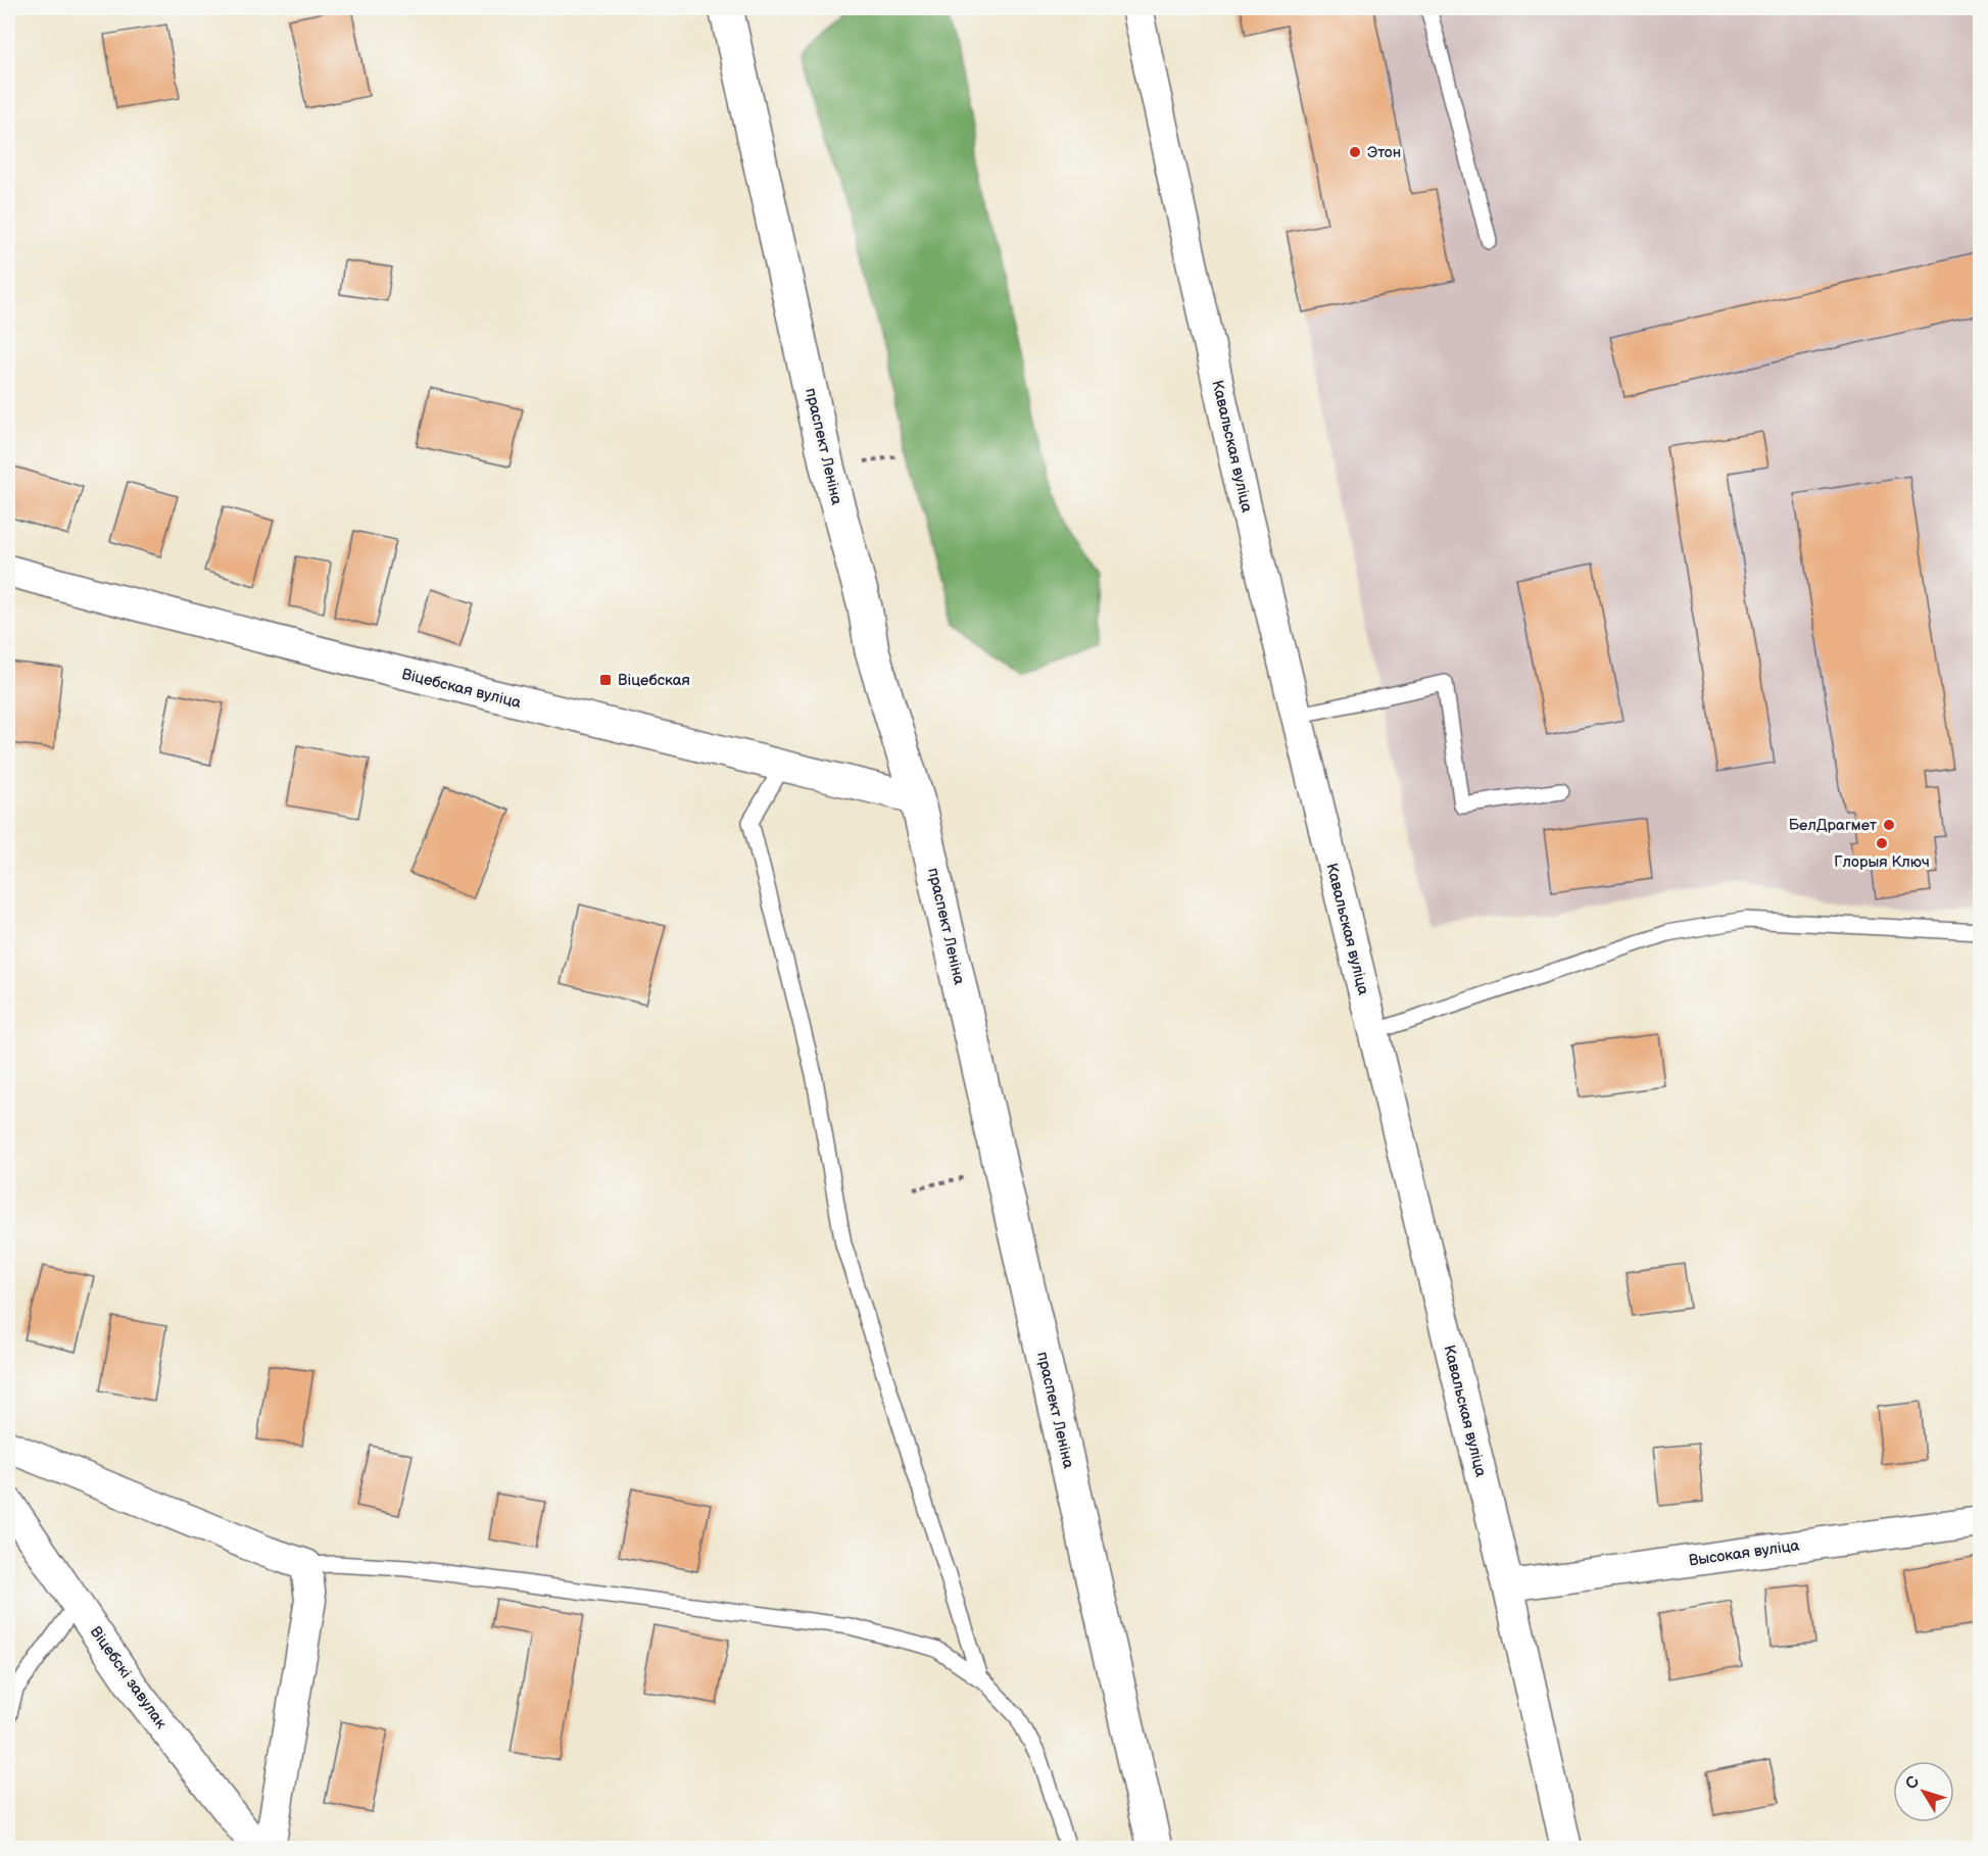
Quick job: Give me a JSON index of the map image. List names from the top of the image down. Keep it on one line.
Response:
{"streets":{"main road":["праспект Леніна"],"street":["Кавальская вуліца","Віцебская вуліца","Высокая вуліца","Віцебскі завулак"]},"crossings":[["праспект Леніна","Віцебская вуліца"],["Кавальская вуліца","Высокая вуліца"]],"places":{"other":["Этон","БелДрагмет","Глорыя Ключ"],"transit":["Віцебская"]},"north":"top left"}
